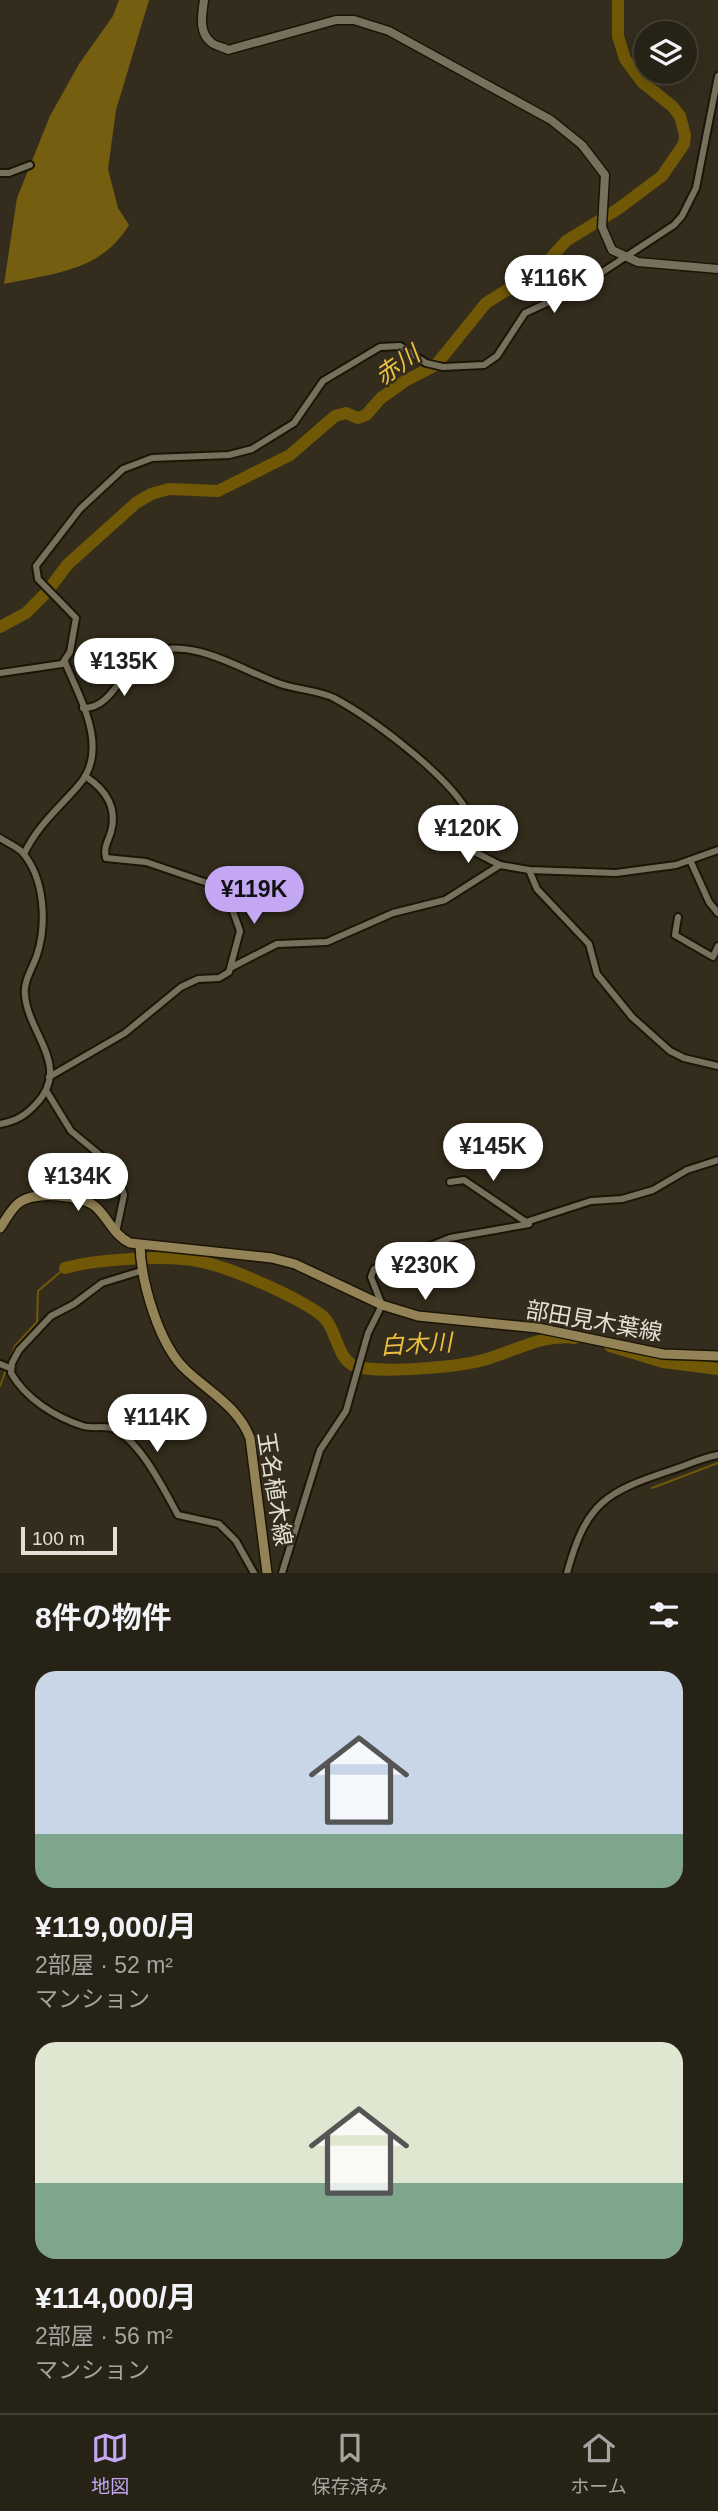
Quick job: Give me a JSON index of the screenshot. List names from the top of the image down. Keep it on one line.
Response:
{"streets":{"main road":["部田見木葉線","玉名植木線"]},"crossings":[["部田見木葉線","玉名植木線"]],"water":["赤川","白木川"],"scale_bar":"100 m","page":{"price":["¥116K","¥135K","¥120K","¥119K","¥145K","¥134K","¥230K","¥114K"],"scale":"100 m","heading":"8件の物件","list":[{"name":"¥119,000/月","note":"2部屋 · 52 m² · マンション"},{"name":"¥114,000/月","note":"2部屋 · 56 m² · マンション"}],"tabs":["地図","保存済み","ホーム"]}}
